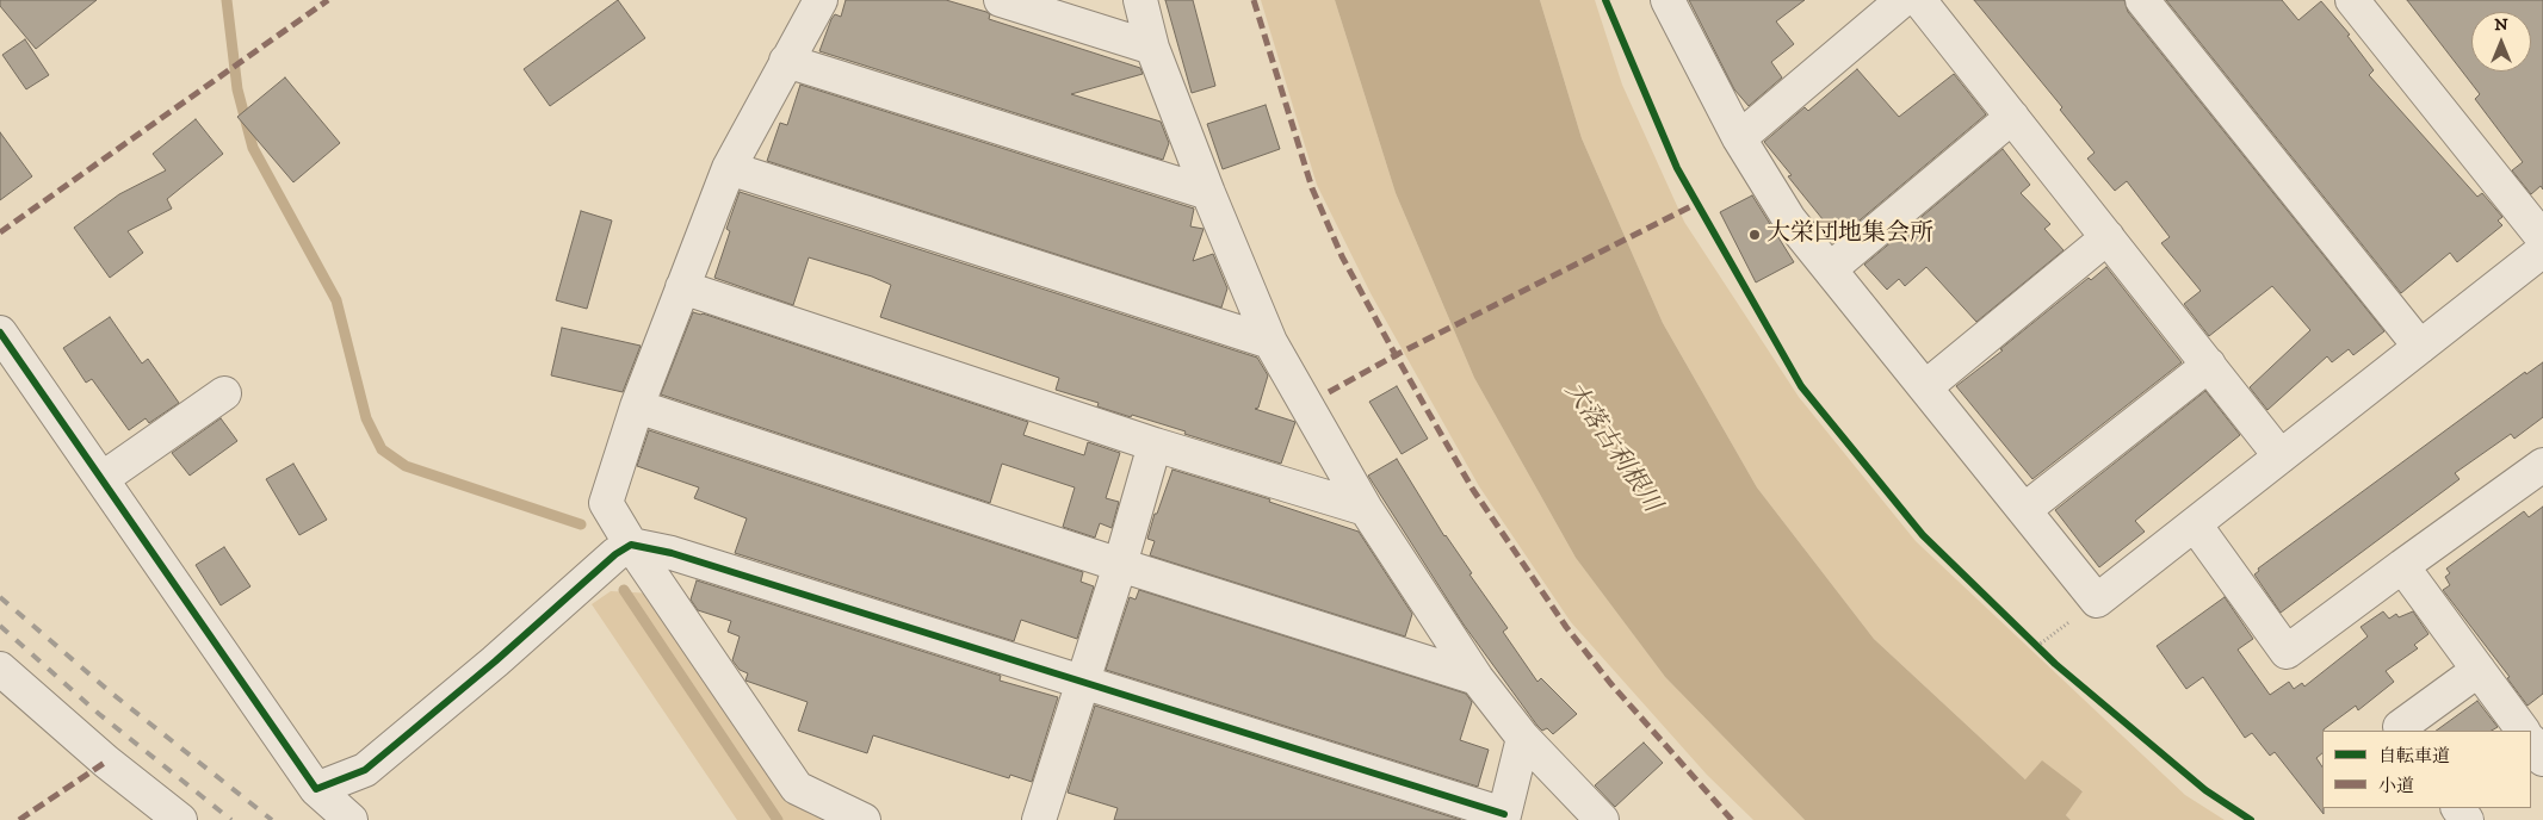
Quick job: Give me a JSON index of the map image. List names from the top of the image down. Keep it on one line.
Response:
{"water":["大落古利根川"],"places":["大栄団地集会所"],"legend":["自転車道","小道"],"north":"top"}
